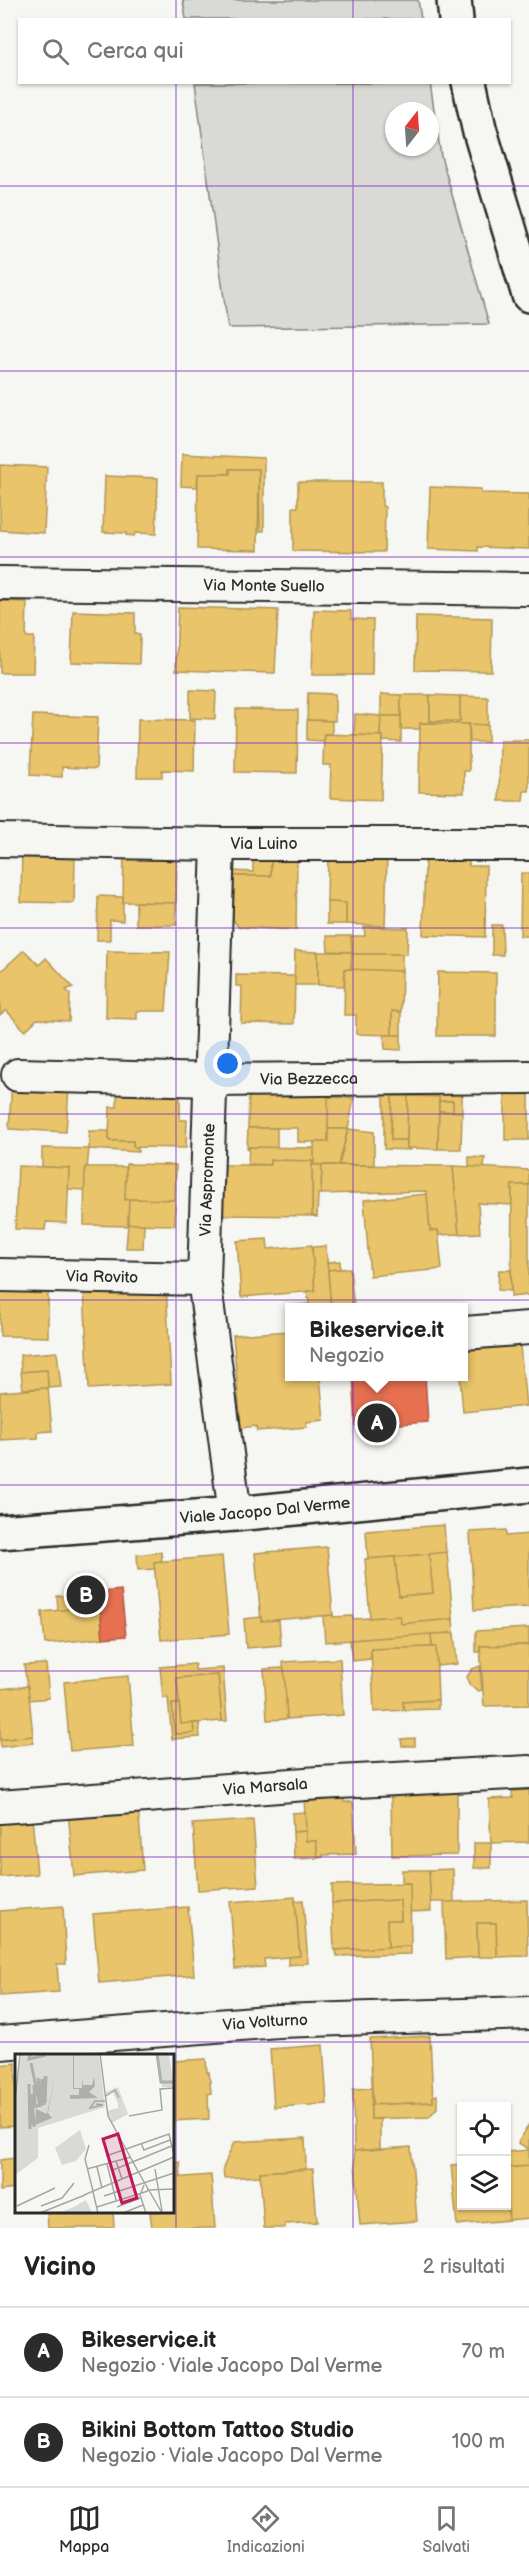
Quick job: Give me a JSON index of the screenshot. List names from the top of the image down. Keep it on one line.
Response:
{"streets":{"main road":["Viale Jacopo Dal Verme"],"street":["Via Monte Suello","Via Luino","Via Bezzecca","Via Aspromonte","Via Rovito","Via Marsala","Via Volturno"]},"crossings":[["Via Luino","Via Aspromonte"],["Via Bezzecca","Via Aspromonte"],["Via Aspromonte","Via Rovito"],["Via Aspromonte","Viale Jacopo Dal Verme"]],"north":"top","page":{"search":"Cerca qui","popup":["Bikeservice.it","Negozio"],"pins":["A","B"],"heading":["Vicino","2 risultati"],"list":[{"mark":"A","name":"Bikeservice.it","note":"Negozio · Viale Jacopo Dal Verme","value":"70 m"},{"mark":"B","name":"Bikini Bottom Tattoo Studio","note":"Negozio · Viale Jacopo Dal Verme","value":"100 m"}],"nav":["Mappa","Indicazioni","Salvati"]}}
